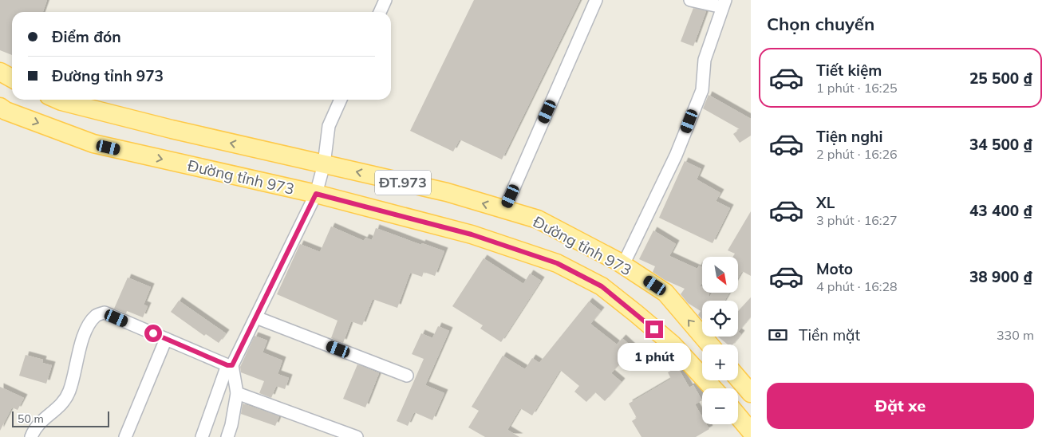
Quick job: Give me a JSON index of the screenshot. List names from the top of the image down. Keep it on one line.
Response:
{"streets":{"main road":["Đường tỉnh 973","ĐT.973"]},"scale_bar":"50 m","north":"bottom right","page":{"heading":"Chọn chuyến","banner":["Điểm đón","Đường tỉnh 973"],"list":[{"name":"Tiết kiệm","note":"1 phút · 16:25","value":"25 500 ₫"},{"name":"Tiện nghi","note":"2 phút · 16:26","value":"34 500 ₫"},{"name":"XL","note":"3 phút · 16:27","value":"43 400 ₫"},{"name":"Moto","note":"4 phút · 16:28","value":"38 900 ₫"}],"map_buttons":["+","−"],"pay":["Tiền mặt","330 m"],"bubble":"1 phút","buttons":"Đặt xe","scale":"50 m"}}
